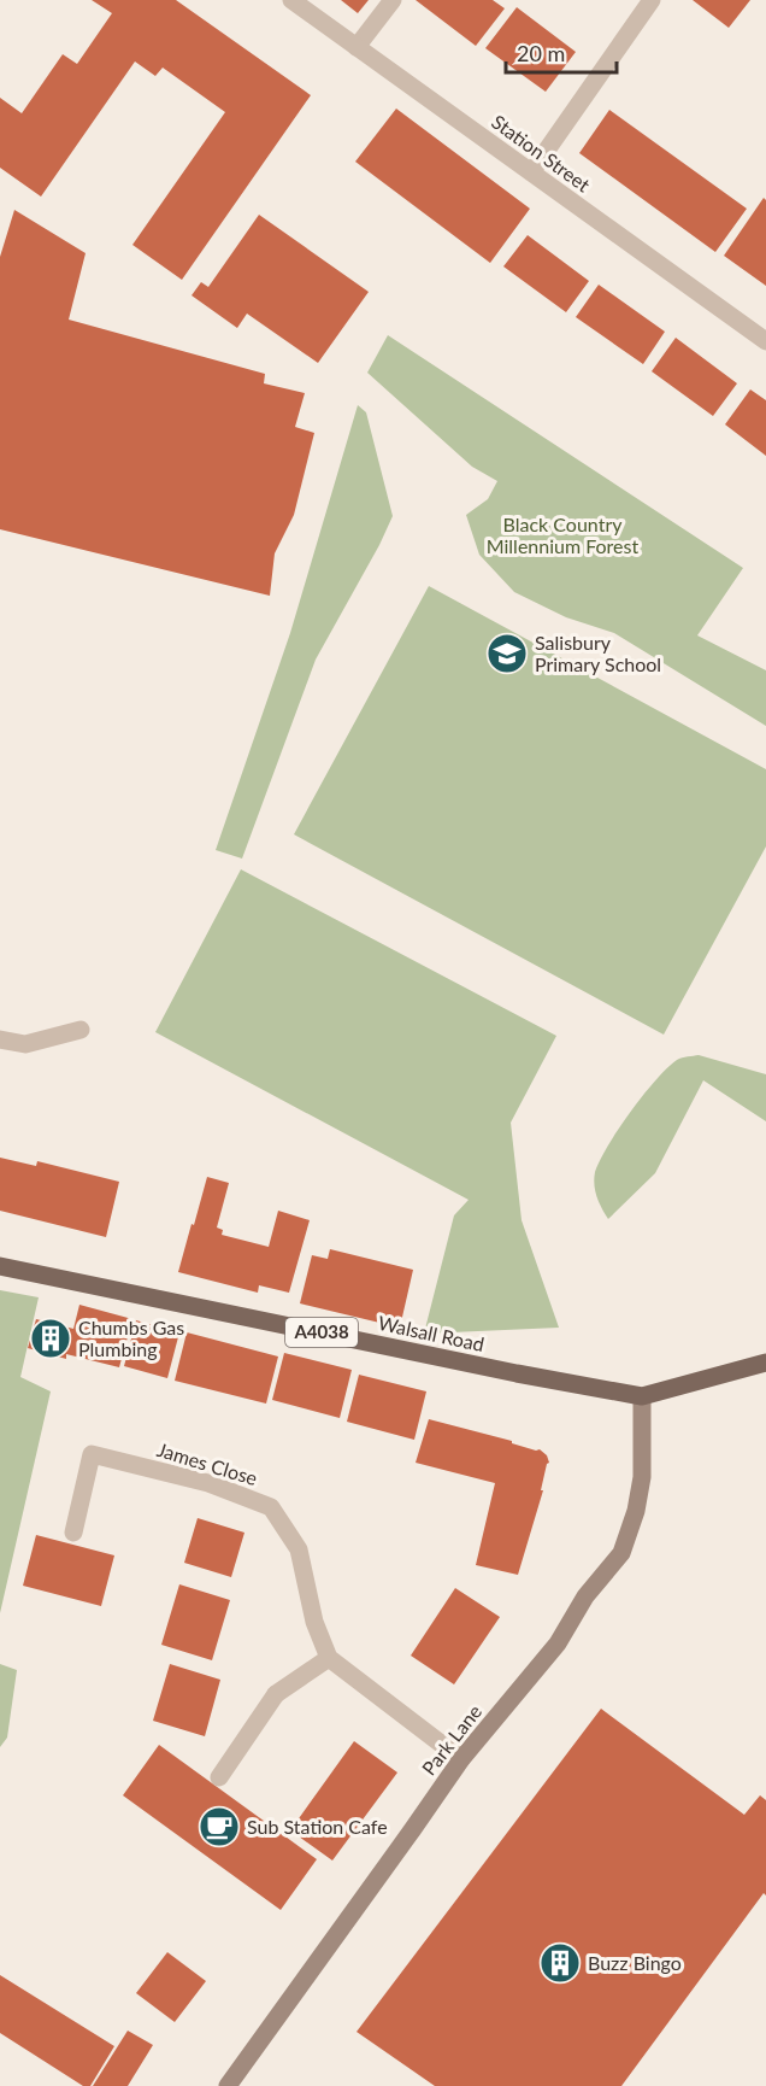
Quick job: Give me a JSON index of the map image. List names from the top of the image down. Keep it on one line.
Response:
{"streets":{"main road":["A4038","Walsall Road","Park Lane"],"street":["Station Street","James Close"]},"crossings":[["Walsall Road","Park Lane"]],"parks":["Black Country Millennium Forest"],"places":{"school or university":["Salisbury Primary School"],"building":["Chumbs Gas Plumbing","Buzz Bingo"],"cafe":["Sub Station Cafe"]},"scale_bar":"20 m"}
